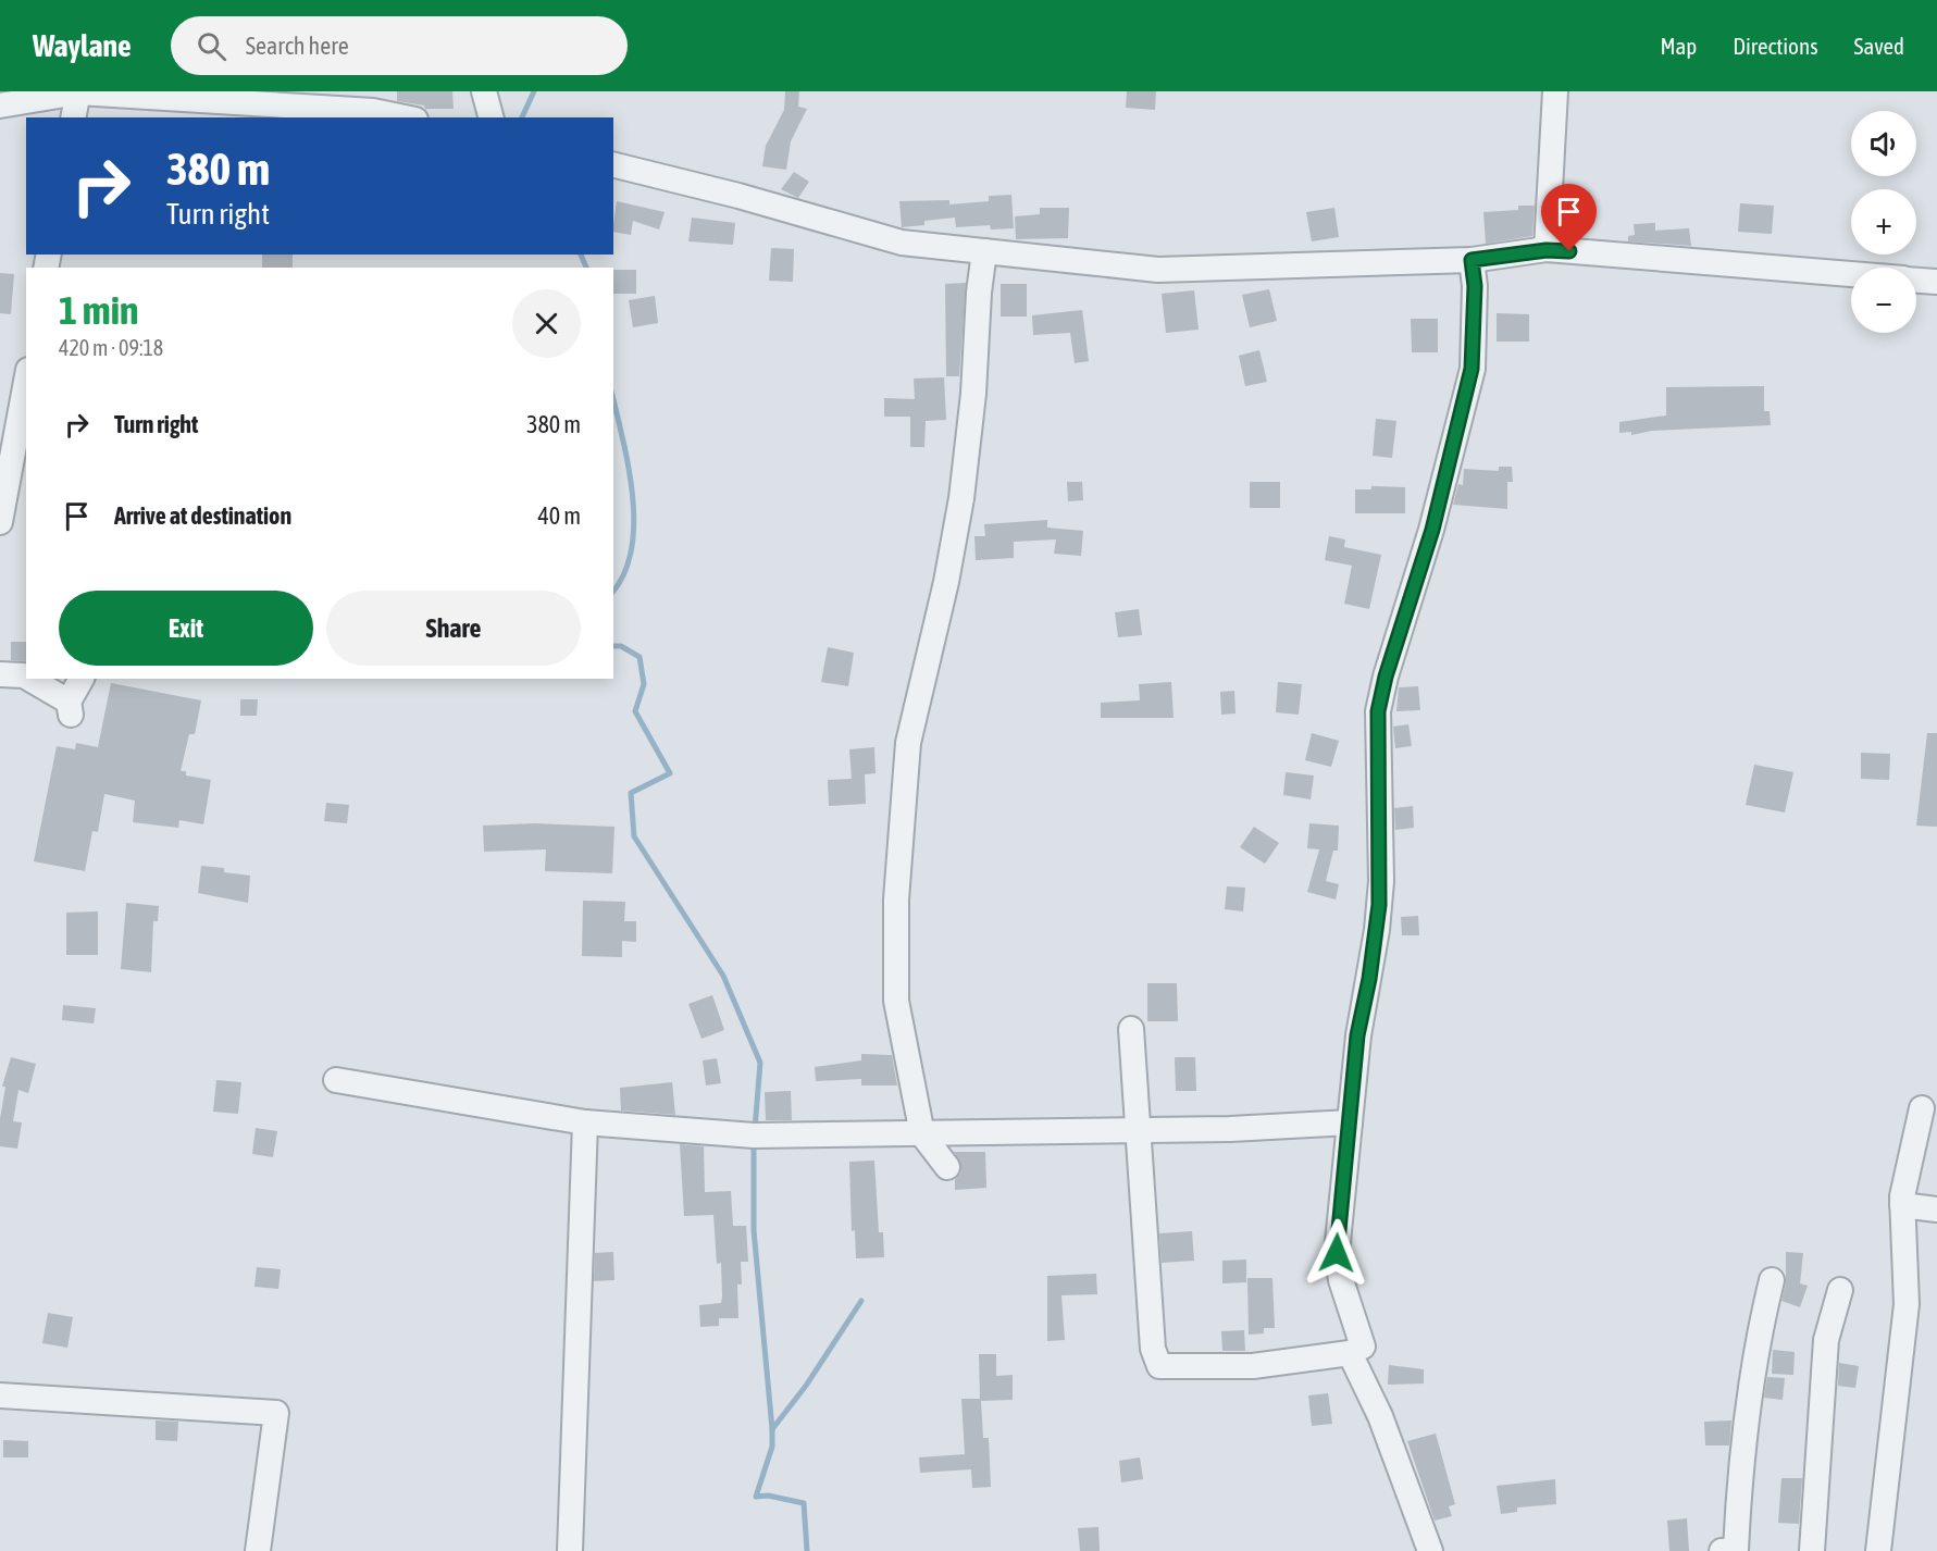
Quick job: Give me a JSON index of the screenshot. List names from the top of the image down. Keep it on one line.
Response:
{"page":{"header":"Waylane","search":"Search here","nav":["Map","Directions","Saved"],"map_buttons":["+","−"],"turn":["380 m","Turn right"],"heading":["1 min","420 m · 09:18"],"list":[{"name":"Turn right","value":"380 m"},{"name":"Arrive at destination","value":"40 m"}],"buttons":["Exit","Share"]}}
